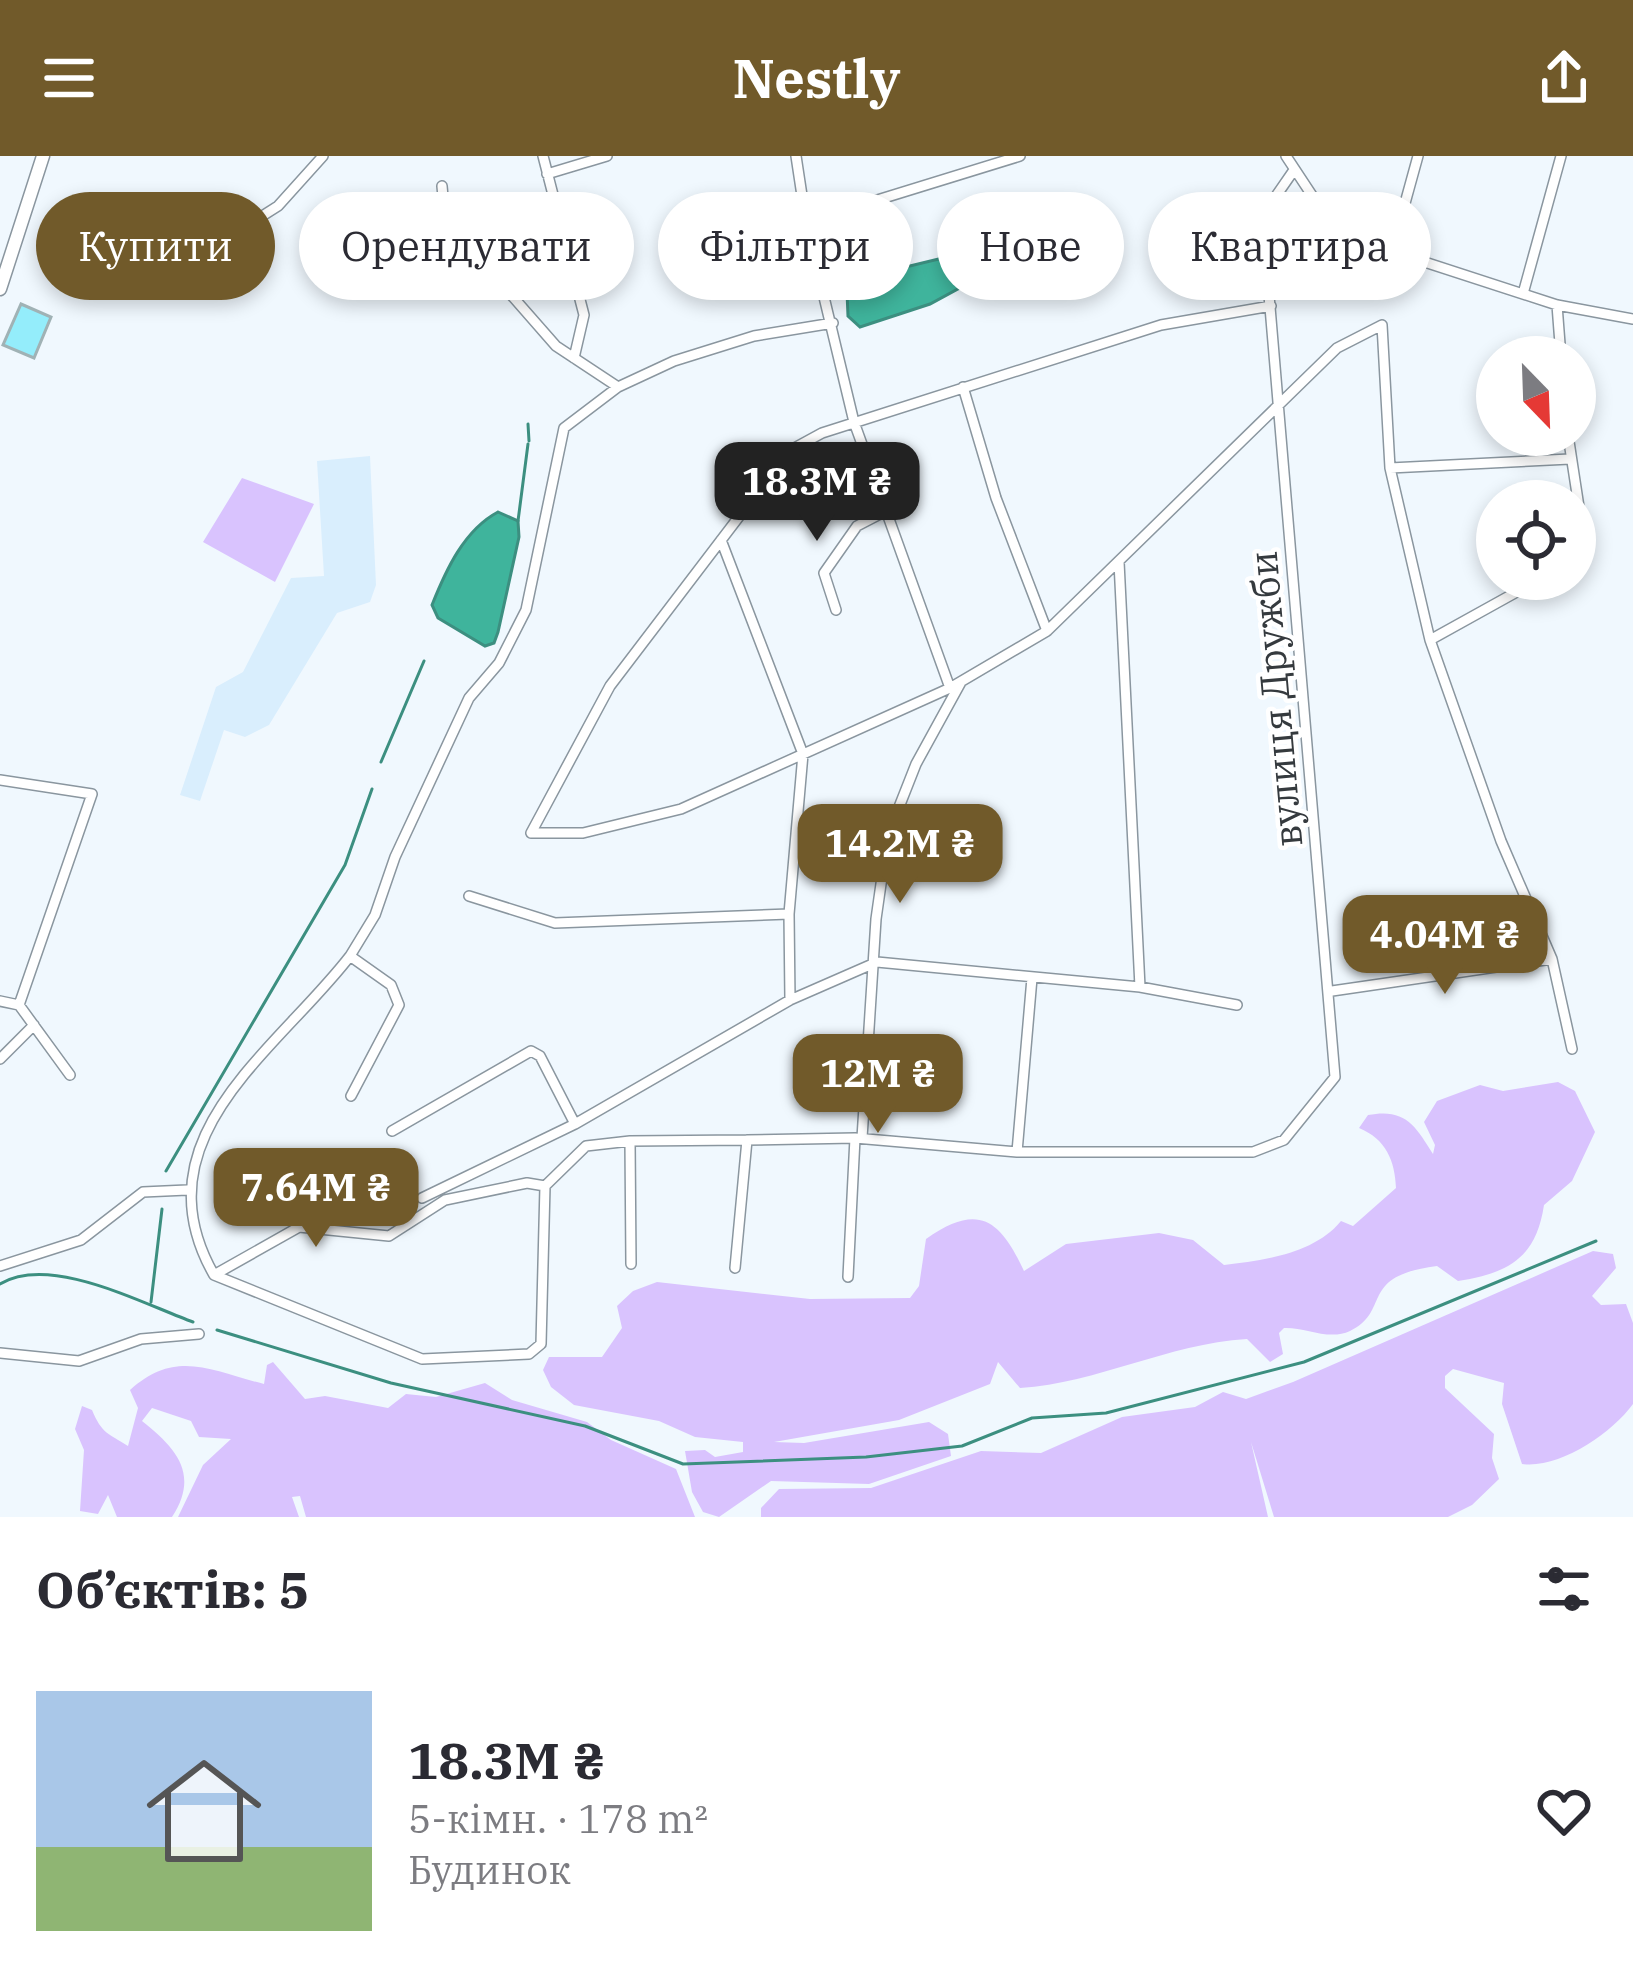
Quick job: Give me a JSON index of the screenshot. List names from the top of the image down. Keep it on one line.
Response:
{"streets":{"street":["вулиця Дружби"]},"north":"bottom right","page":{"header":"Nestly","chip":["Купити","Орендувати","Фільтри","Нове","Квартира"],"price":["18.3M ₴","14.2M ₴","4.04M ₴","12M ₴","7.64M ₴"],"heading":"Об’єктів: 5","list":[{"name":"18.3M ₴","note":"5-кімн. · 178 m² · Будинок"}]}}
